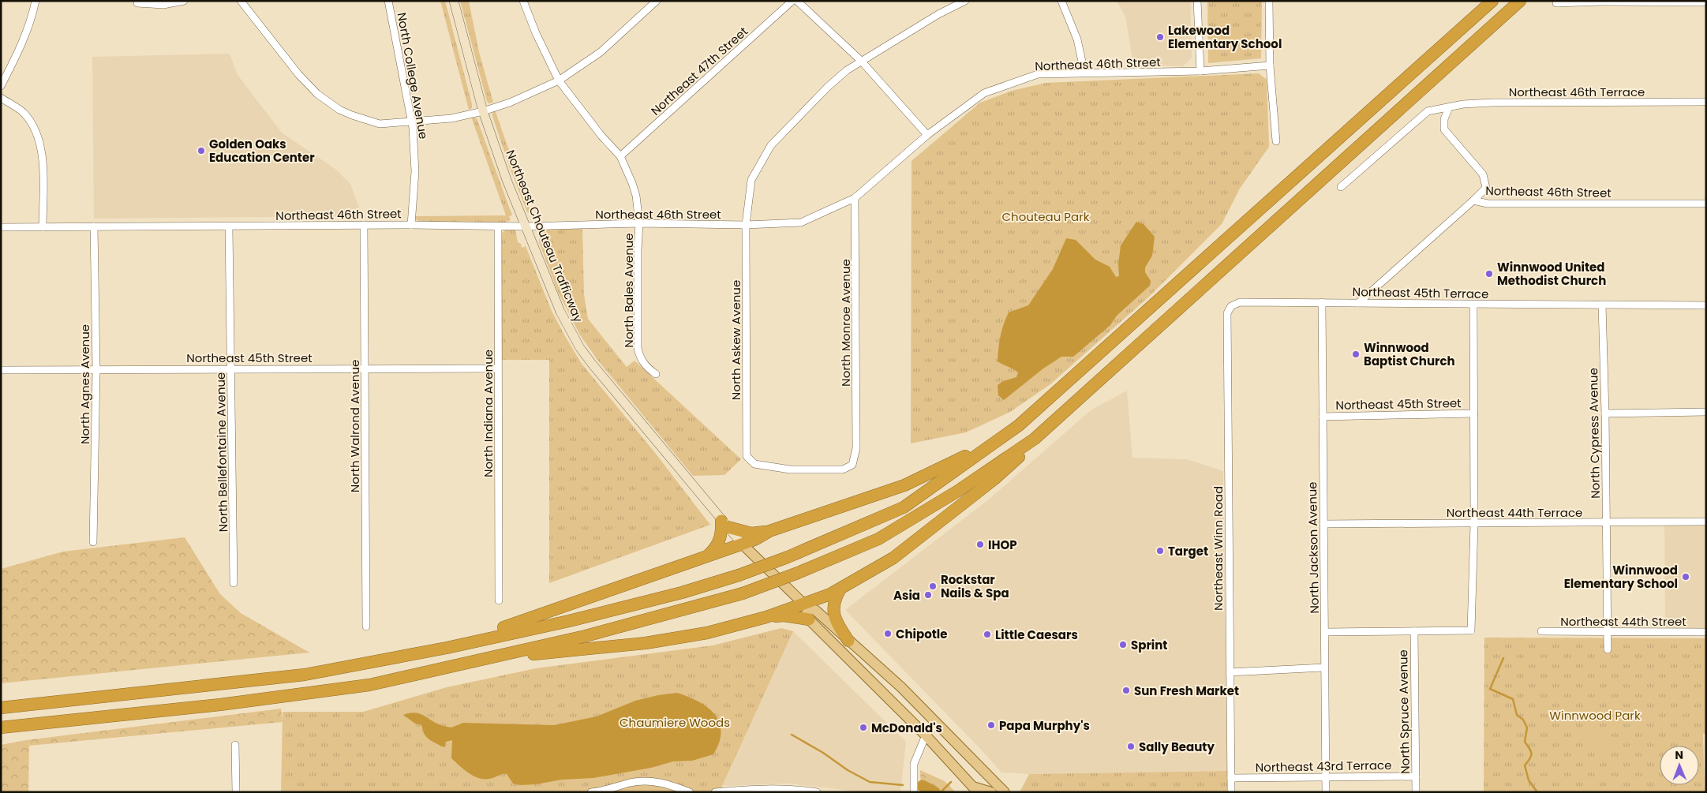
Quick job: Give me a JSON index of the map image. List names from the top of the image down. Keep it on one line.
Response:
{"streets":{"main road":["Northeast Chouteau Trafficway"],"street":["Northeast 46th Street","Northeast 47th Street","North College Avenue","Northeast 46th Terrace","North Bales Avenue","Northeast 45th Terrace","North Monroe Avenue","North Askew Avenue","Northeast 45th Street","North Agnes Avenue","North Indiana Avenue","North Walrond Avenue","North Cypress Avenue","North Bellefontaine Avenue","Northeast 44th Terrace","North Jackson Avenue","Northeast Winn Road","Northeast 44th Street","North Spruce Avenue","Northeast 43rd Terrace"]},"crossings":[["Northeast 46th Street","North College Avenue"],["Northeast 46th Street","Northeast Chouteau Trafficway"],["Northeast 46th Street","North Bales Avenue"],["Northeast 46th Street","Northeast 45th Terrace"],["Northeast 46th Street","North Monroe Avenue"],["Northeast 46th Street","North Askew Avenue"],["Northeast 46th Street","North Agnes Avenue"],["Northeast 46th Street","North Indiana Avenue"],["Northeast 46th Street","North Walrond Avenue"],["Northeast 46th Street","North Bellefontaine Avenue"],["Northeast 47th Street","North Bales Avenue"],["Northeast 45th Terrace","North Cypress Avenue"],["Northeast 45th Terrace","North Jackson Avenue"],["Northeast 45th Terrace","Northeast Winn Road"],["North Monroe Avenue","North Askew Avenue"],["Northeast 45th Street","North Agnes Avenue"],["Northeast 45th Street","North Indiana Avenue"],["Northeast 45th Street","North Walrond Avenue"],["Northeast 45th Street","North Bellefontaine Avenue"],["Northeast 45th Street","North Jackson Avenue"],["North Cypress Avenue","Northeast 44th Terrace"],["North Cypress Avenue","Northeast 44th Street"],["Northeast 44th Terrace","North Jackson Avenue"],["North Jackson Avenue","Northeast 43rd Terrace"],["Northeast Winn Road","Northeast 43rd Terrace"],["North Spruce Avenue","Northeast 43rd Terrace"]],"parks":["Chouteau Park","Winnwood Park","Chaumiere Woods"],"places":["Lakewood Elementary School","Golden Oaks Education Center","Winnwood United Methodist Church","Winnwood Baptist Church","IHOP","Target","Winnwood Elementary School","Rockstar Nails & Spa","Asia","Chipotle","Little Caesars","Sprint","Sun Fresh Market","Papa Murphy's","McDonald's","Sally Beauty"],"north":"top"}
